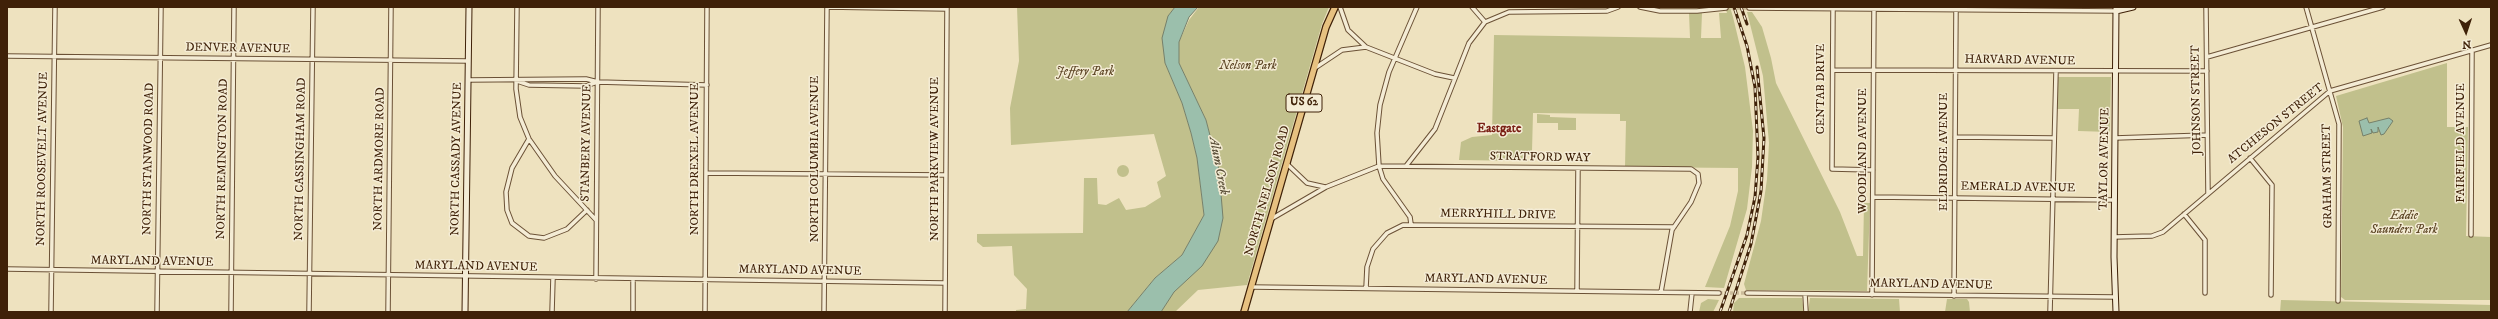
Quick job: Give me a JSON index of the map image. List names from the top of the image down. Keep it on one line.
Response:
{"streets":{"main road":["US 62","NORTH NELSON ROAD"],"street":["DENVER AVENUE","HARVARD AVENUE","CENTAB DRIVE","JOHNSON STREET","ATCHESON STREET","STANBERY AVENUE","FAIRFIELD AVENUE","WOODLAND AVENUE","ELDRIDGE AVENUE","STRATFORD WAY","NORTH ROOSEVELT AVENUE","NORTH STANWOOD ROAD","NORTH REMINGTON ROAD","NORTH CASSINGHAM ROAD","NORTH ARDMORE ROAD","NORTH CASSADY AVENUE","NORTH DREXEL AVENUE","NORTH COLUMBIA AVENUE","NORTH PARKVIEW AVENUE","TAYLOR AVENUE","GRAHAM STREET","EMERALD AVENUE","MERRYHILL DRIVE","MARYLAND AVENUE"]},"crossings":[["DENVER AVENUE","NORTH ROOSEVELT AVENUE"],["DENVER AVENUE","NORTH STANWOOD ROAD"],["DENVER AVENUE","NORTH REMINGTON ROAD"],["DENVER AVENUE","NORTH CASSINGHAM ROAD"],["DENVER AVENUE","NORTH ARDMORE ROAD"],["DENVER AVENUE","NORTH CASSADY AVENUE"],["HARVARD AVENUE","CENTAB DRIVE"],["HARVARD AVENUE","JOHNSON STREET"],["HARVARD AVENUE","WOODLAND AVENUE"],["HARVARD AVENUE","ELDRIDGE AVENUE"],["HARVARD AVENUE","TAYLOR AVENUE"],["CENTAB DRIVE","WOODLAND AVENUE"],["JOHNSON STREET","ATCHESON STREET"],["ATCHESON STREET","FAIRFIELD AVENUE"],["ATCHESON STREET","TAYLOR AVENUE"],["ATCHESON STREET","GRAHAM STREET"],["STANBERY AVENUE","MARYLAND AVENUE"],["WOODLAND AVENUE","EMERALD AVENUE"],["WOODLAND AVENUE","MARYLAND AVENUE"],["ELDRIDGE AVENUE","EMERALD AVENUE"],["ELDRIDGE AVENUE","MARYLAND AVENUE"],["STRATFORD WAY","MERRYHILL DRIVE"],["NORTH ROOSEVELT AVENUE","MARYLAND AVENUE"],["NORTH STANWOOD ROAD","MARYLAND AVENUE"],["NORTH REMINGTON ROAD","MARYLAND AVENUE"],["NORTH CASSINGHAM ROAD","MARYLAND AVENUE"],["NORTH ARDMORE ROAD","MARYLAND AVENUE"],["NORTH CASSADY AVENUE","MARYLAND AVENUE"],["NORTH DREXEL AVENUE","MARYLAND AVENUE"],["NORTH COLUMBIA AVENUE","MARYLAND AVENUE"],["NORTH PARKVIEW AVENUE","MARYLAND AVENUE"],["TAYLOR AVENUE","EMERALD AVENUE"],["TAYLOR AVENUE","MARYLAND AVENUE"],["NORTH NELSON ROAD","MARYLAND AVENUE"],["MERRYHILL DRIVE","MARYLAND AVENUE"]],"districts":["Eastgate"],"water":["Alum Creek"],"parks":["Nelson Park","Jeffery Park","Eddie Saunders Park"],"north":"bottom"}
